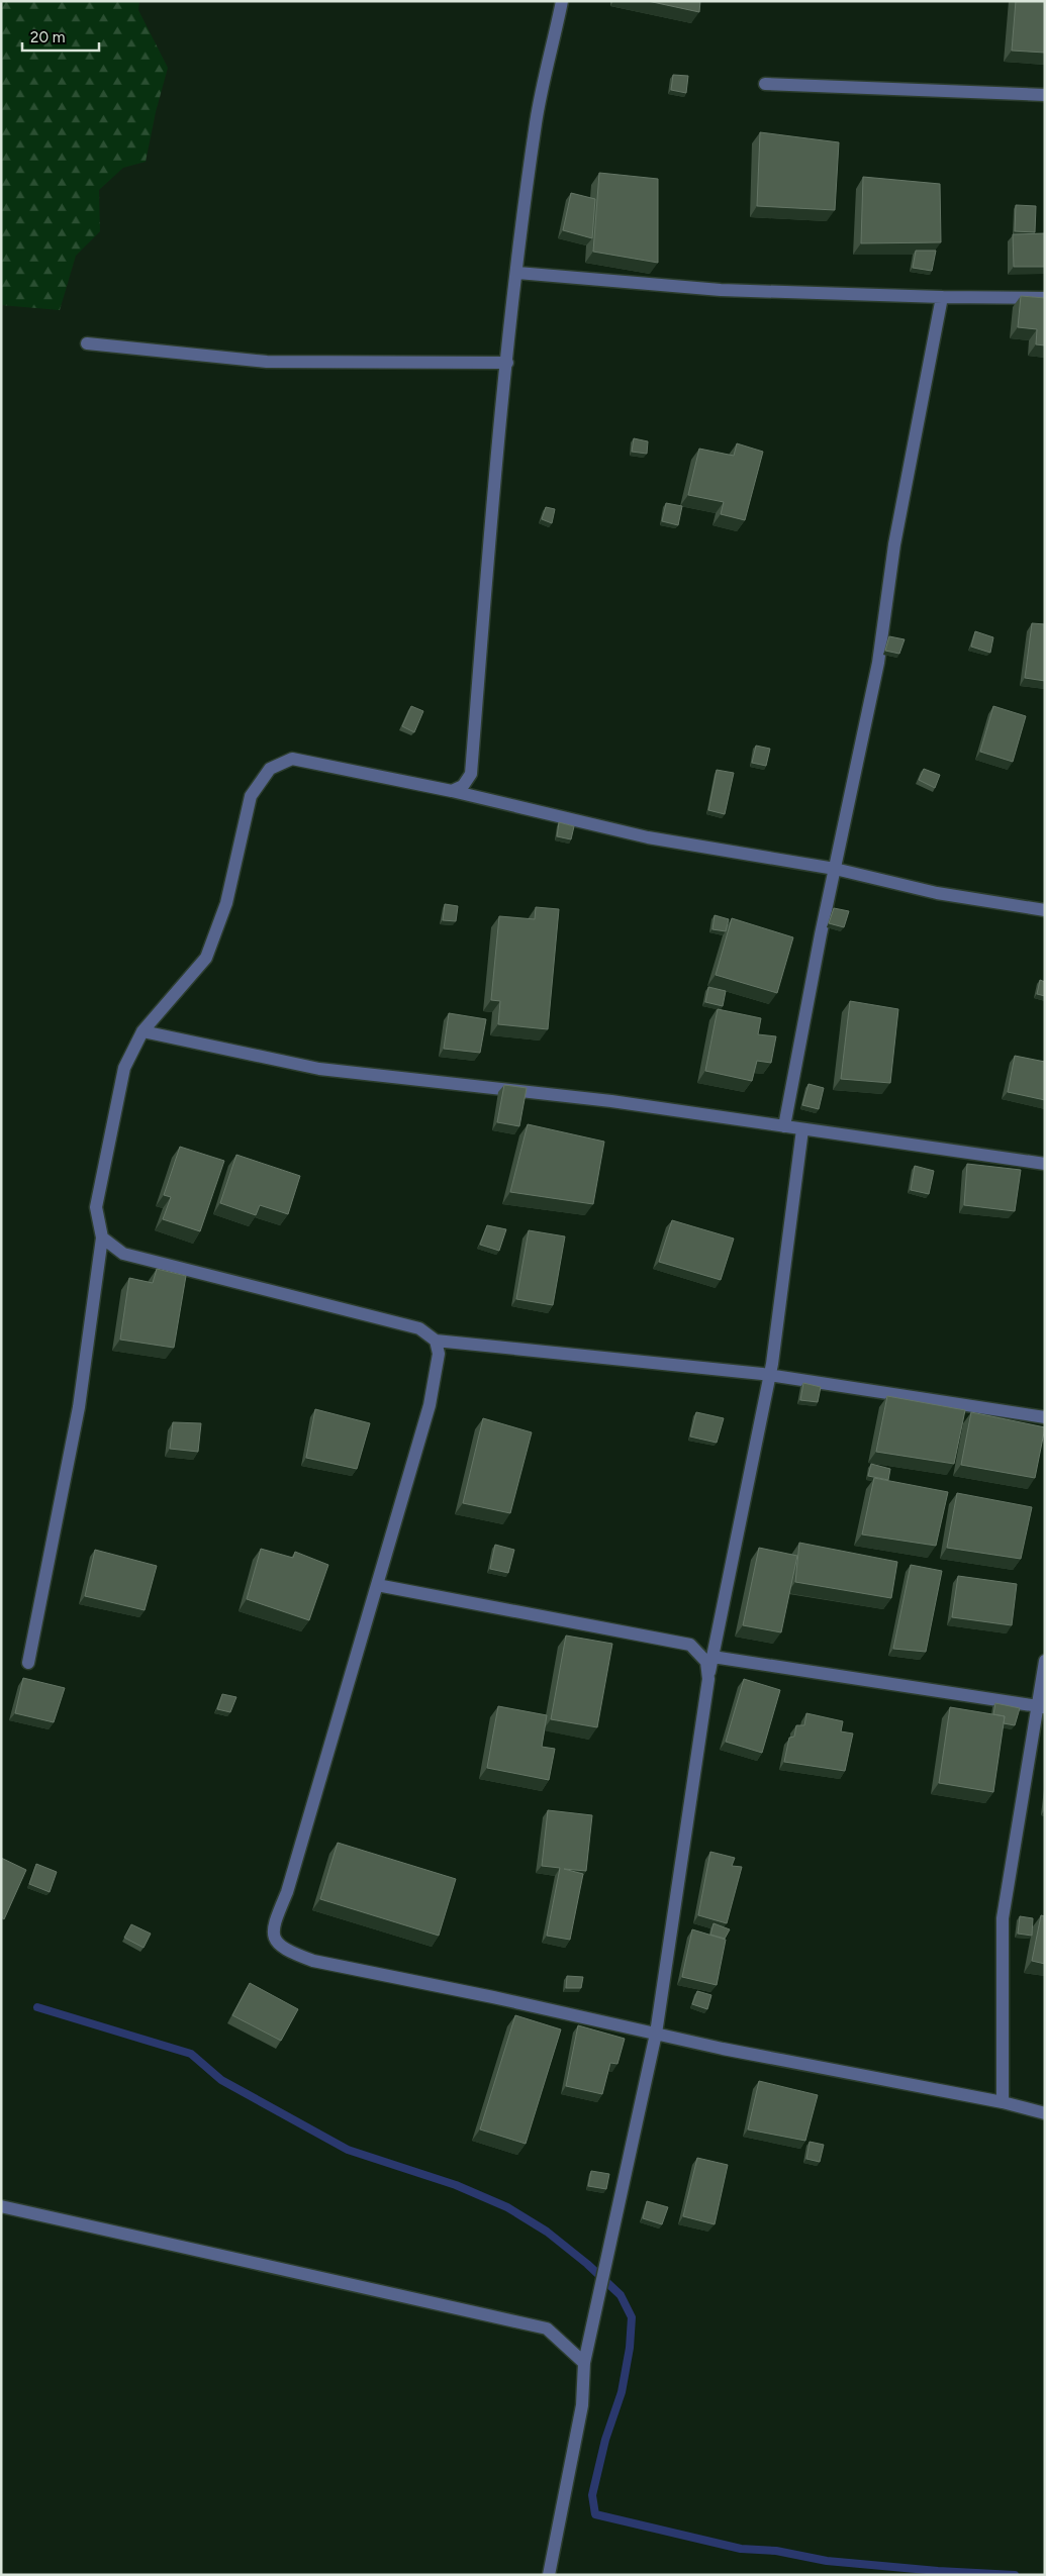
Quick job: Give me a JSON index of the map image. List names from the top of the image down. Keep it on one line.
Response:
{"scale_bar":"20 m"}
